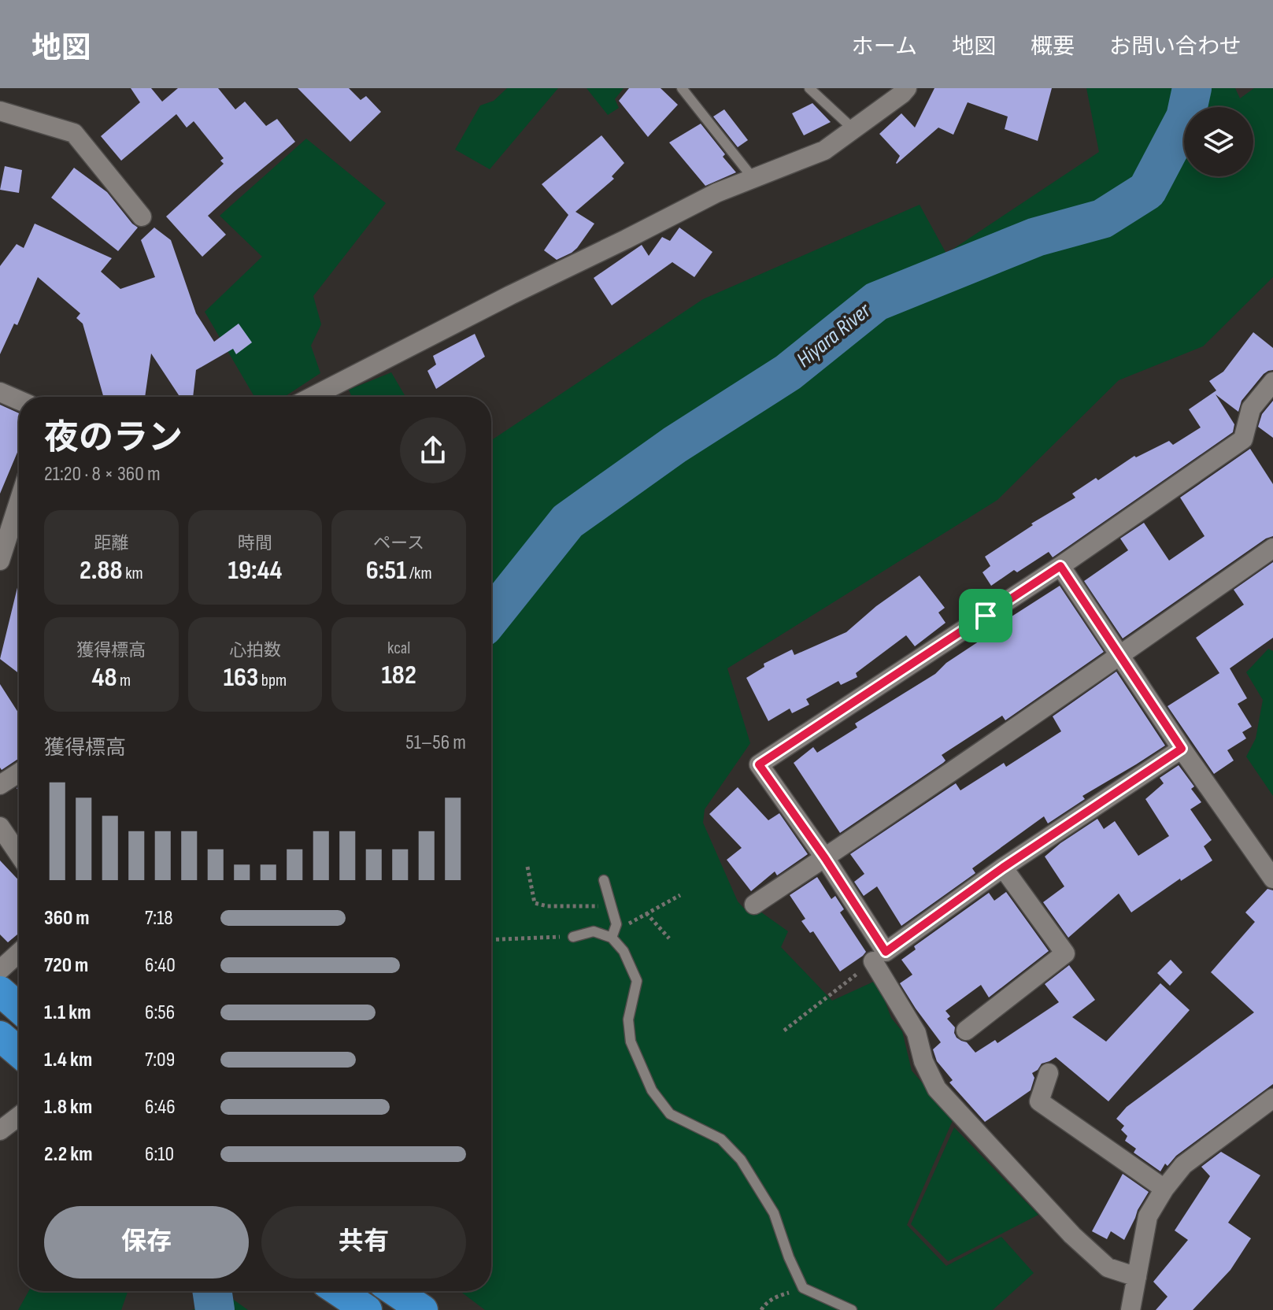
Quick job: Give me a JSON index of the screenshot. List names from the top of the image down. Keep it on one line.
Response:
{"water":["Hiyara River"],"page":{"header":"地図","nav":["ホーム","地図","概要","お問い合わせ"],"heading":["夜のラン","21:20 · 8 × 360 m"],"stats":[["距離","2.88 km"],["時間","19:44"],["ペース","6:51 /km"],["獲得標高","48 m"],["心拍数","163 bpm"],["kcal","182"]],"chart":["獲得標高","51–56 m"],"list":[{"name":"360 m","note":"7:18"},{"name":"720 m","note":"6:40"},{"name":"1.1 km","note":"6:56"},{"name":"1.4 km","note":"7:09"},{"name":"1.8 km","note":"6:46"},{"name":"2.2 km","note":"6:10"}],"buttons":["保存","共有"]}}
